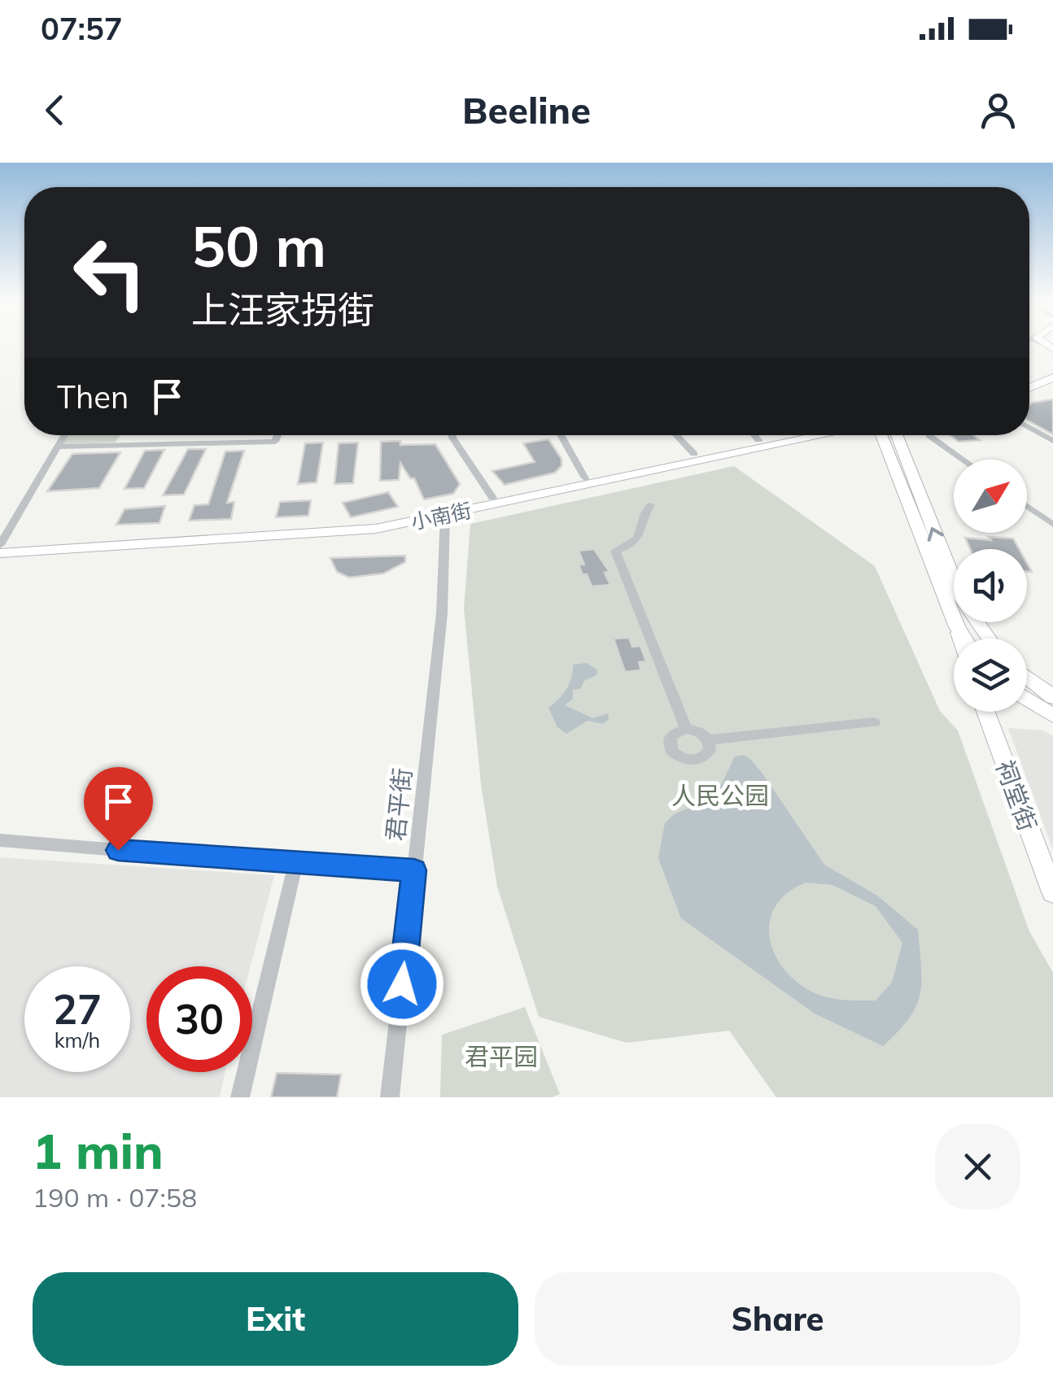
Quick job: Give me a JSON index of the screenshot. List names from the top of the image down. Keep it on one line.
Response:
{"streets":{"main road":["小南街","祠堂街"],"street":["君平街"]},"crossings":[["小南街","君平街"]],"parks":["人民公园","君平园"],"north":"top right","page":{"status":"07:57","header":"Beeline","turn":["50 m","上汪家拐街"],"then":"Then","speed":"27 km/h","limit":"30","heading":["1 min","190 m · 07:58"],"buttons":["Exit","Share"]}}
